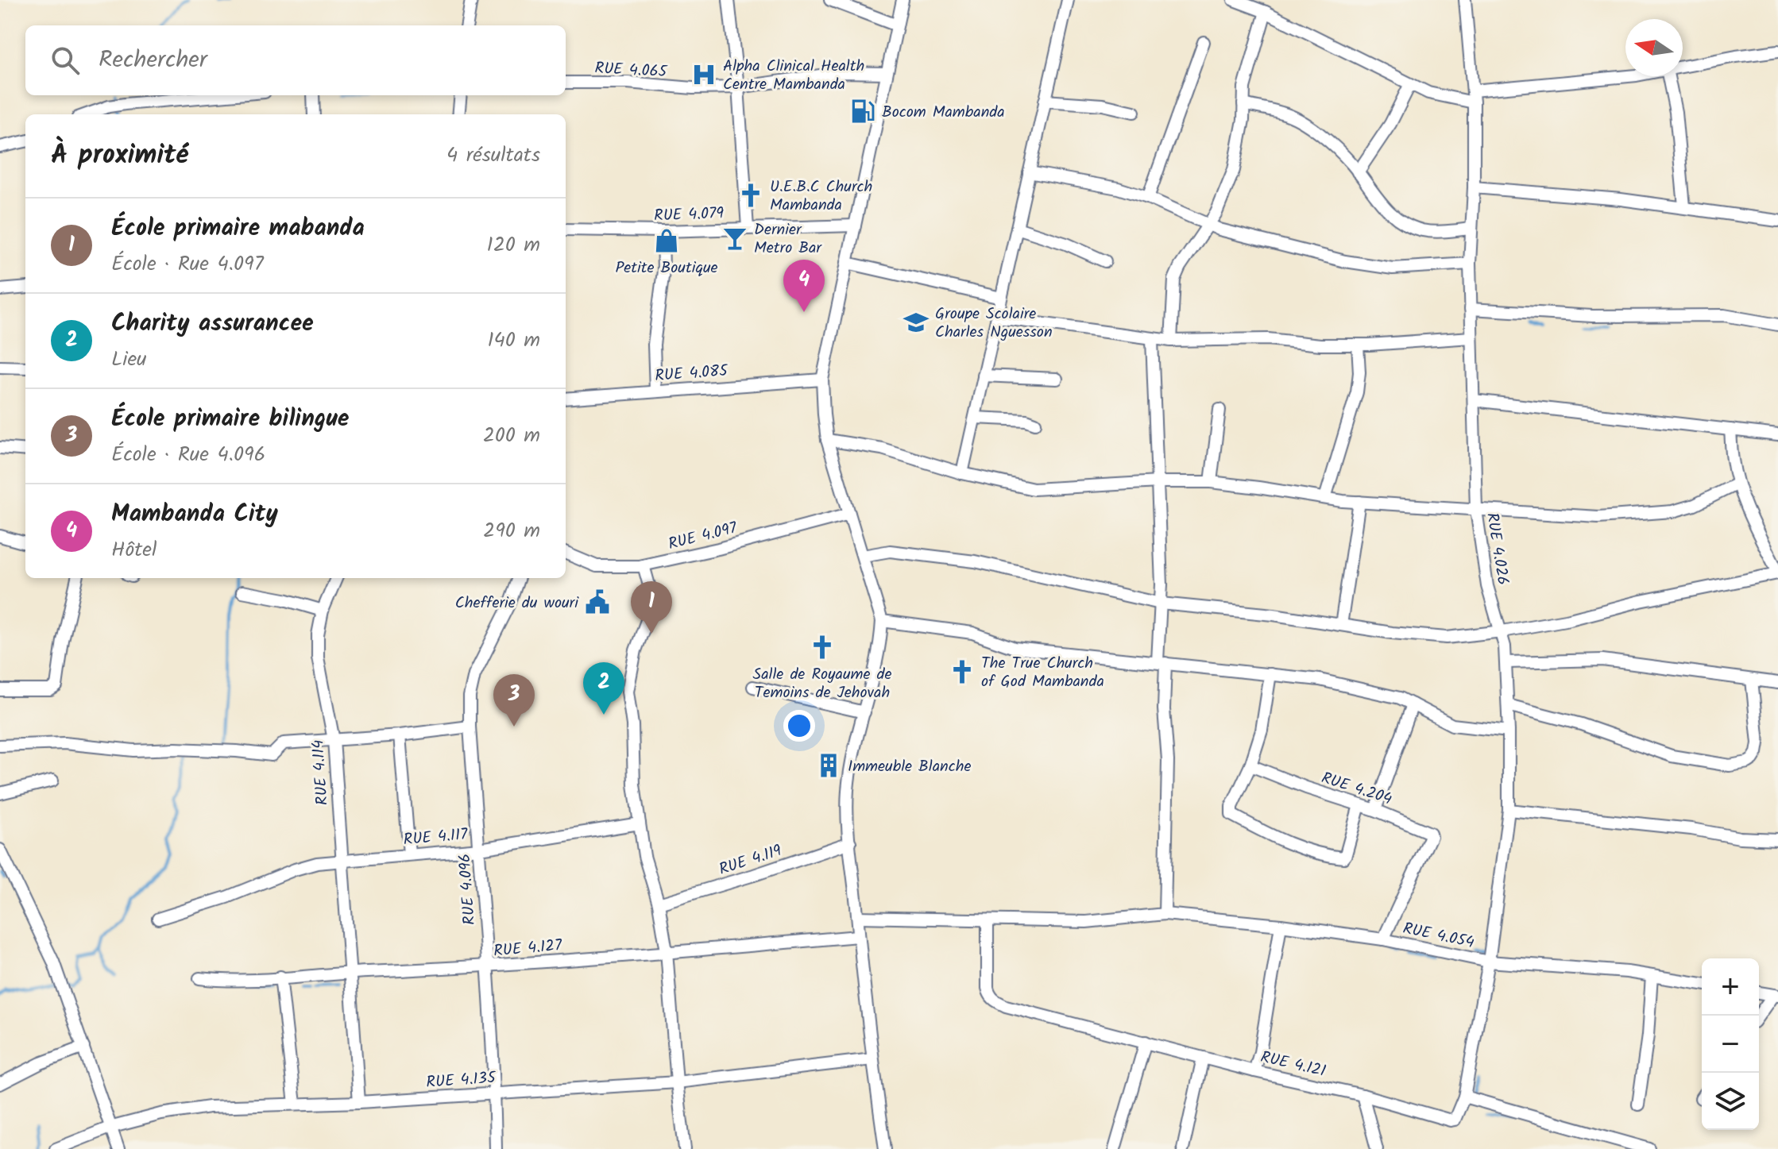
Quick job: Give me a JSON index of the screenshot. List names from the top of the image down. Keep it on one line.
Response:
{"streets":{"street":["RUE 4.065","RUE 4.079","RUE 4.085","RUE 4.097","RUE 4.026","RUE 4.114","RUE 4.204","RUE 4.117","RUE 4.119","RUE 4.096","RUE 4.054","RUE 4.127","RUE 4.121","RUE 4.135"]},"crossings":[["RUE 4.026","RUE 4.054"],["RUE 4.026","RUE 4.121"],["RUE 4.114","RUE 4.117"],["RUE 4.114","RUE 4.127"],["RUE 4.114","RUE 4.135"],["RUE 4.204","RUE 4.054"],["RUE 4.117","RUE 4.096"],["RUE 4.096","RUE 4.127"],["RUE 4.096","RUE 4.135"],["RUE 4.054","RUE 4.121"]],"places":{"hospital":["Alpha Clinical Health Centre Mambanda"],"fuel station":["Bocom Mambanda"],"church":["U.E.B.C Church Mambanda","Salle de Royaume de Temoins de Jehovah","The True Church of God Mambanda"],"bar":["Dernier Metro Bar"],"shop":["Petite Boutique"],"school or university":["Groupe Scolaire Charles Nguesson"],"public building":["Chefferie du wouri"],"building":["Immeuble Blanche"]},"north":"left","page":{"search":"Rechercher","heading":["À proximité","4 résultats"],"list":[{"mark":"1","name":"École primaire mabanda","note":"École · Rue 4.097","value":"120 m"},{"mark":"2","name":"Charity assurancee","note":"Lieu","value":"140 m"},{"mark":"3","name":"École primaire bilingue","note":"École · Rue 4.096","value":"200 m"},{"mark":"4","name":"Mambanda City","note":"Hôtel","value":"290 m"}],"pins":["4","1","2","3"],"map_buttons":["+","−"]}}
